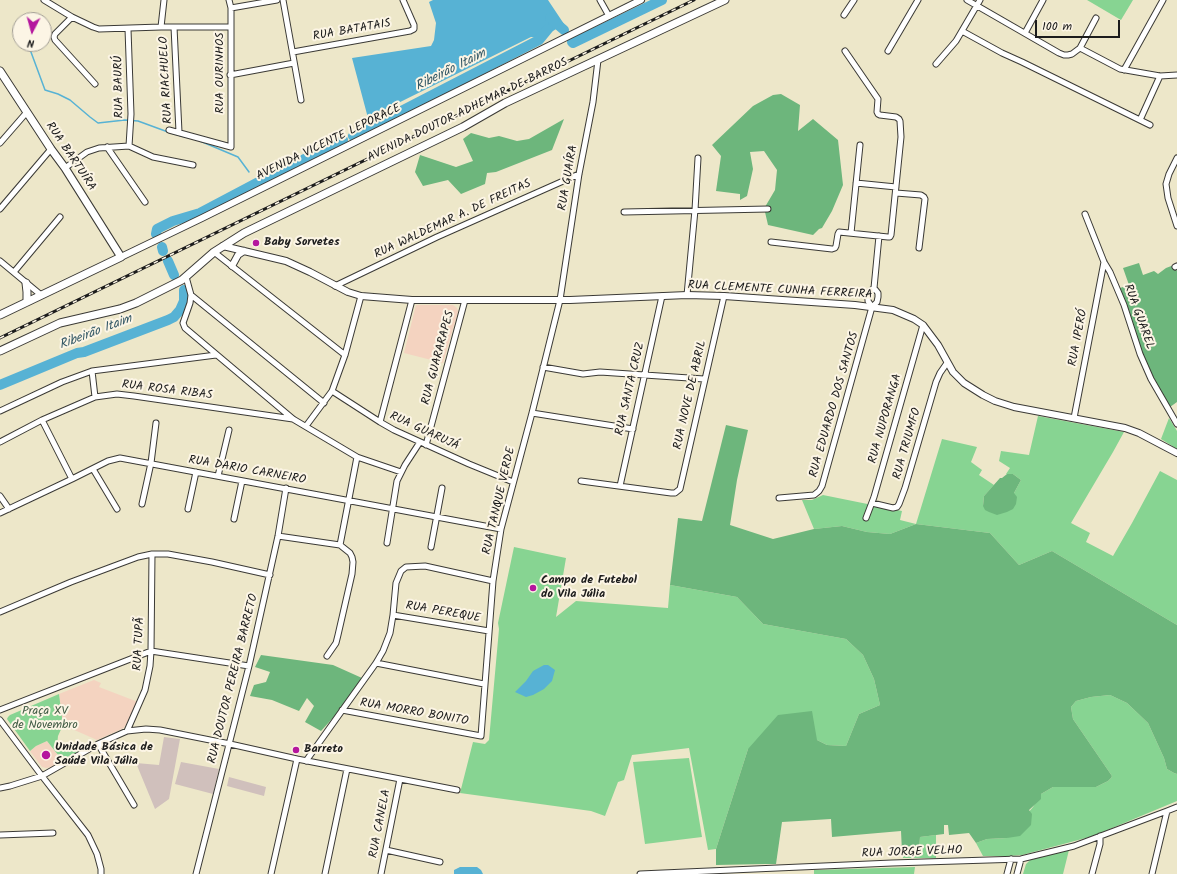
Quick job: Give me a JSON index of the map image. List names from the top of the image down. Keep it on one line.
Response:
{"streets":{"main road":["AVENIDA DOUTOR ADHEMAR DE BARROS","RUA BARTUÍRA"],"street":["RUA BATATAIS","RUA OURINHOS","RUA RIACHUELO","RUA BAURÚ","AVENIDA VICENTE LEPORACE","RUA GUAÍRA","RUA WALDEMAR A. DE FREITAS","RUA CLEMENTE CUNHA FERREIRA","RUA GUAREL","RUA IPERÓ","RUA GUARARAPES","RUA SANTA CRUZ","RUA ROSA RIBAS","RUA NOVE DE ABRIL","RUA EDUARDO DOS SANTOS","RUA NUPORANGA","RUA GUARUJÁ","RUA TRIUMFO","RUA DARIO CARNEIRO","RUA TANQUE VERDE","RUA PEREQUE","RUA TUPÃ","RUA DOUTOR PEREIRA BARRETO","RUA MORRO BONITO","RUA CANELA","RUA JORGE VELHO"]},"crossings":[["RUA OURINHOS","RUA RIACHUELO"],["AVENIDA DOUTOR ADHEMAR DE BARROS","RUA GUAÍRA"],["AVENIDA DOUTOR ADHEMAR DE BARROS","RUA CLEMENTE CUNHA FERREIRA"],["AVENIDA VICENTE LEPORACE","RUA BARTUÍRA"],["RUA GUAÍRA","RUA WALDEMAR A. DE FREITAS"],["RUA GUAÍRA","RUA CLEMENTE CUNHA FERREIRA"],["RUA GUAÍRA","RUA TANQUE VERDE"],["RUA WALDEMAR A. DE FREITAS","RUA CLEMENTE CUNHA FERREIRA"],["RUA CLEMENTE CUNHA FERREIRA","RUA IPERÓ"],["RUA CLEMENTE CUNHA FERREIRA","RUA GUARARAPES"],["RUA CLEMENTE CUNHA FERREIRA","RUA SANTA CRUZ"],["RUA CLEMENTE CUNHA FERREIRA","RUA NOVE DE ABRIL"],["RUA CLEMENTE CUNHA FERREIRA","RUA EDUARDO DOS SANTOS"],["RUA CLEMENTE CUNHA FERREIRA","RUA NUPORANGA"],["RUA CLEMENTE CUNHA FERREIRA","RUA TRIUMFO"],["RUA CLEMENTE CUNHA FERREIRA","RUA TANQUE VERDE"],["RUA GUAREL","RUA IPERÓ"],["RUA GUARARAPES","RUA GUARUJÁ"],["RUA SANTA CRUZ","RUA NOVE DE ABRIL"],["RUA NUPORANGA","RUA TRIUMFO"],["RUA GUARUJÁ","RUA TANQUE VERDE"],["RUA DARIO CARNEIRO","RUA TANQUE VERDE"],["RUA DARIO CARNEIRO","RUA DOUTOR PEREIRA BARRETO"],["RUA TANQUE VERDE","RUA PEREQUE"],["RUA TANQUE VERDE","RUA MORRO BONITO"]],"water":["Ribeirão Itaim"],"parks":["Praça XV de Novembro"],"places":["Baby Sorvetes","Campo de Futebol do Vila Júlia","Barreto","Unidade Básica de Saúde Vila Júlia"],"scale_bar":"100 m","north":"bottom"}
